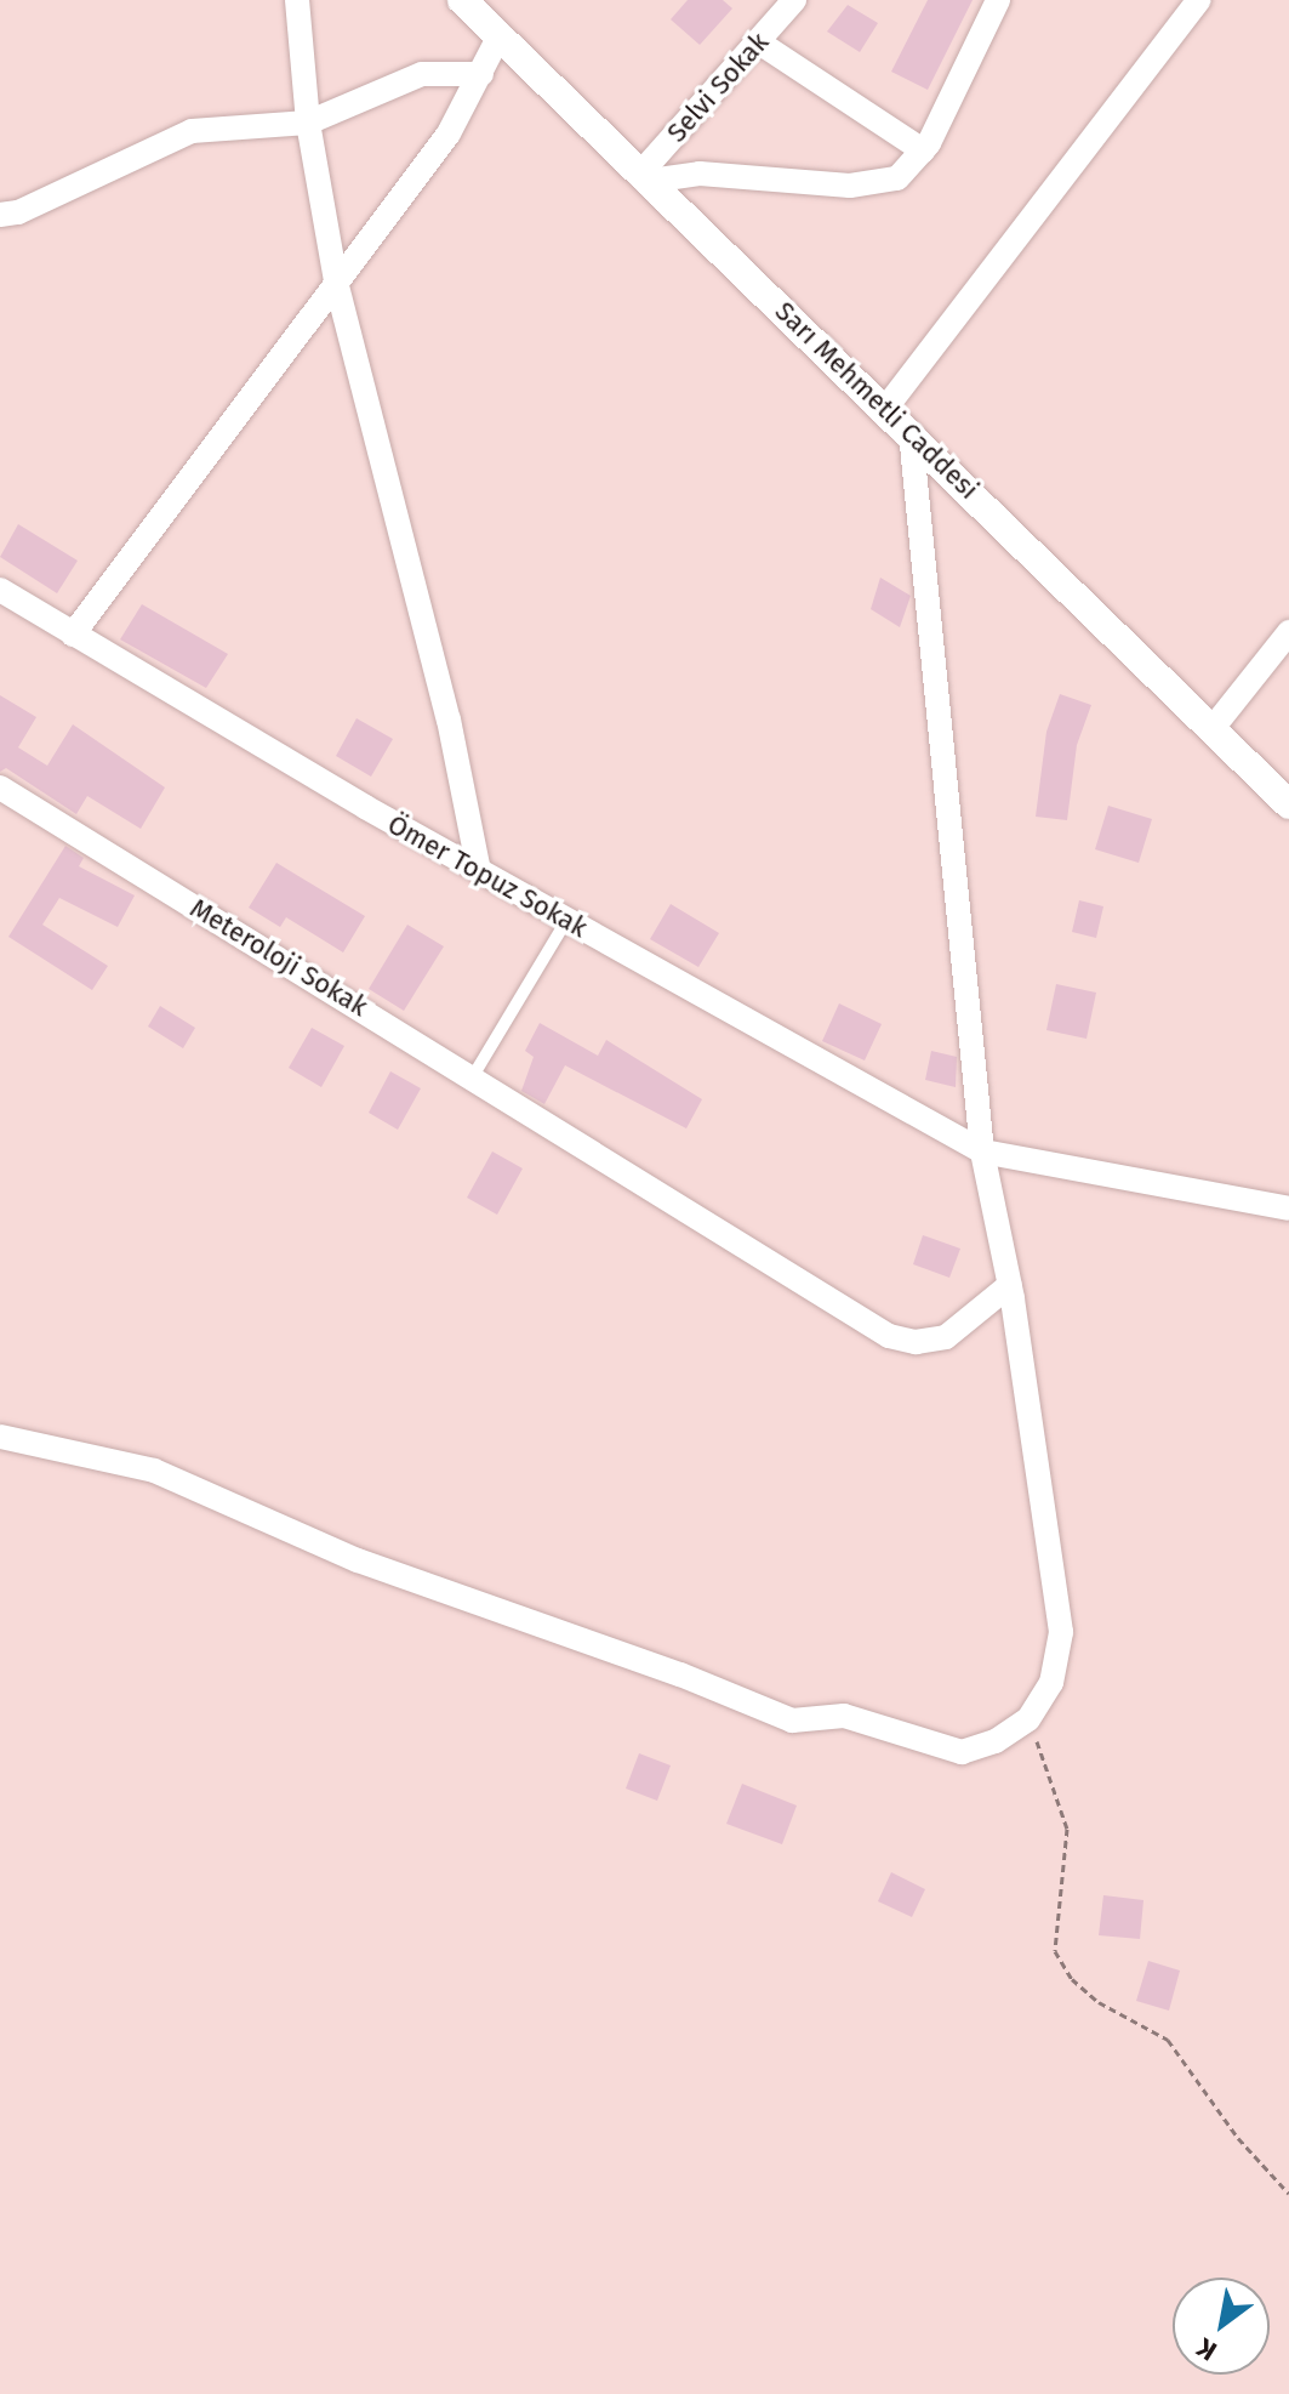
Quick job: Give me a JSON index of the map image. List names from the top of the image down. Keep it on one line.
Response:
{"streets":{"street":["Selvi Sokak","Sarı Mehmetli Caddesi","Ömer Topuz Sokak","Meteroloji Sokak"]},"crossings":[["Selvi Sokak","Sarı Mehmetli Caddesi"]],"north":"bottom left"}
